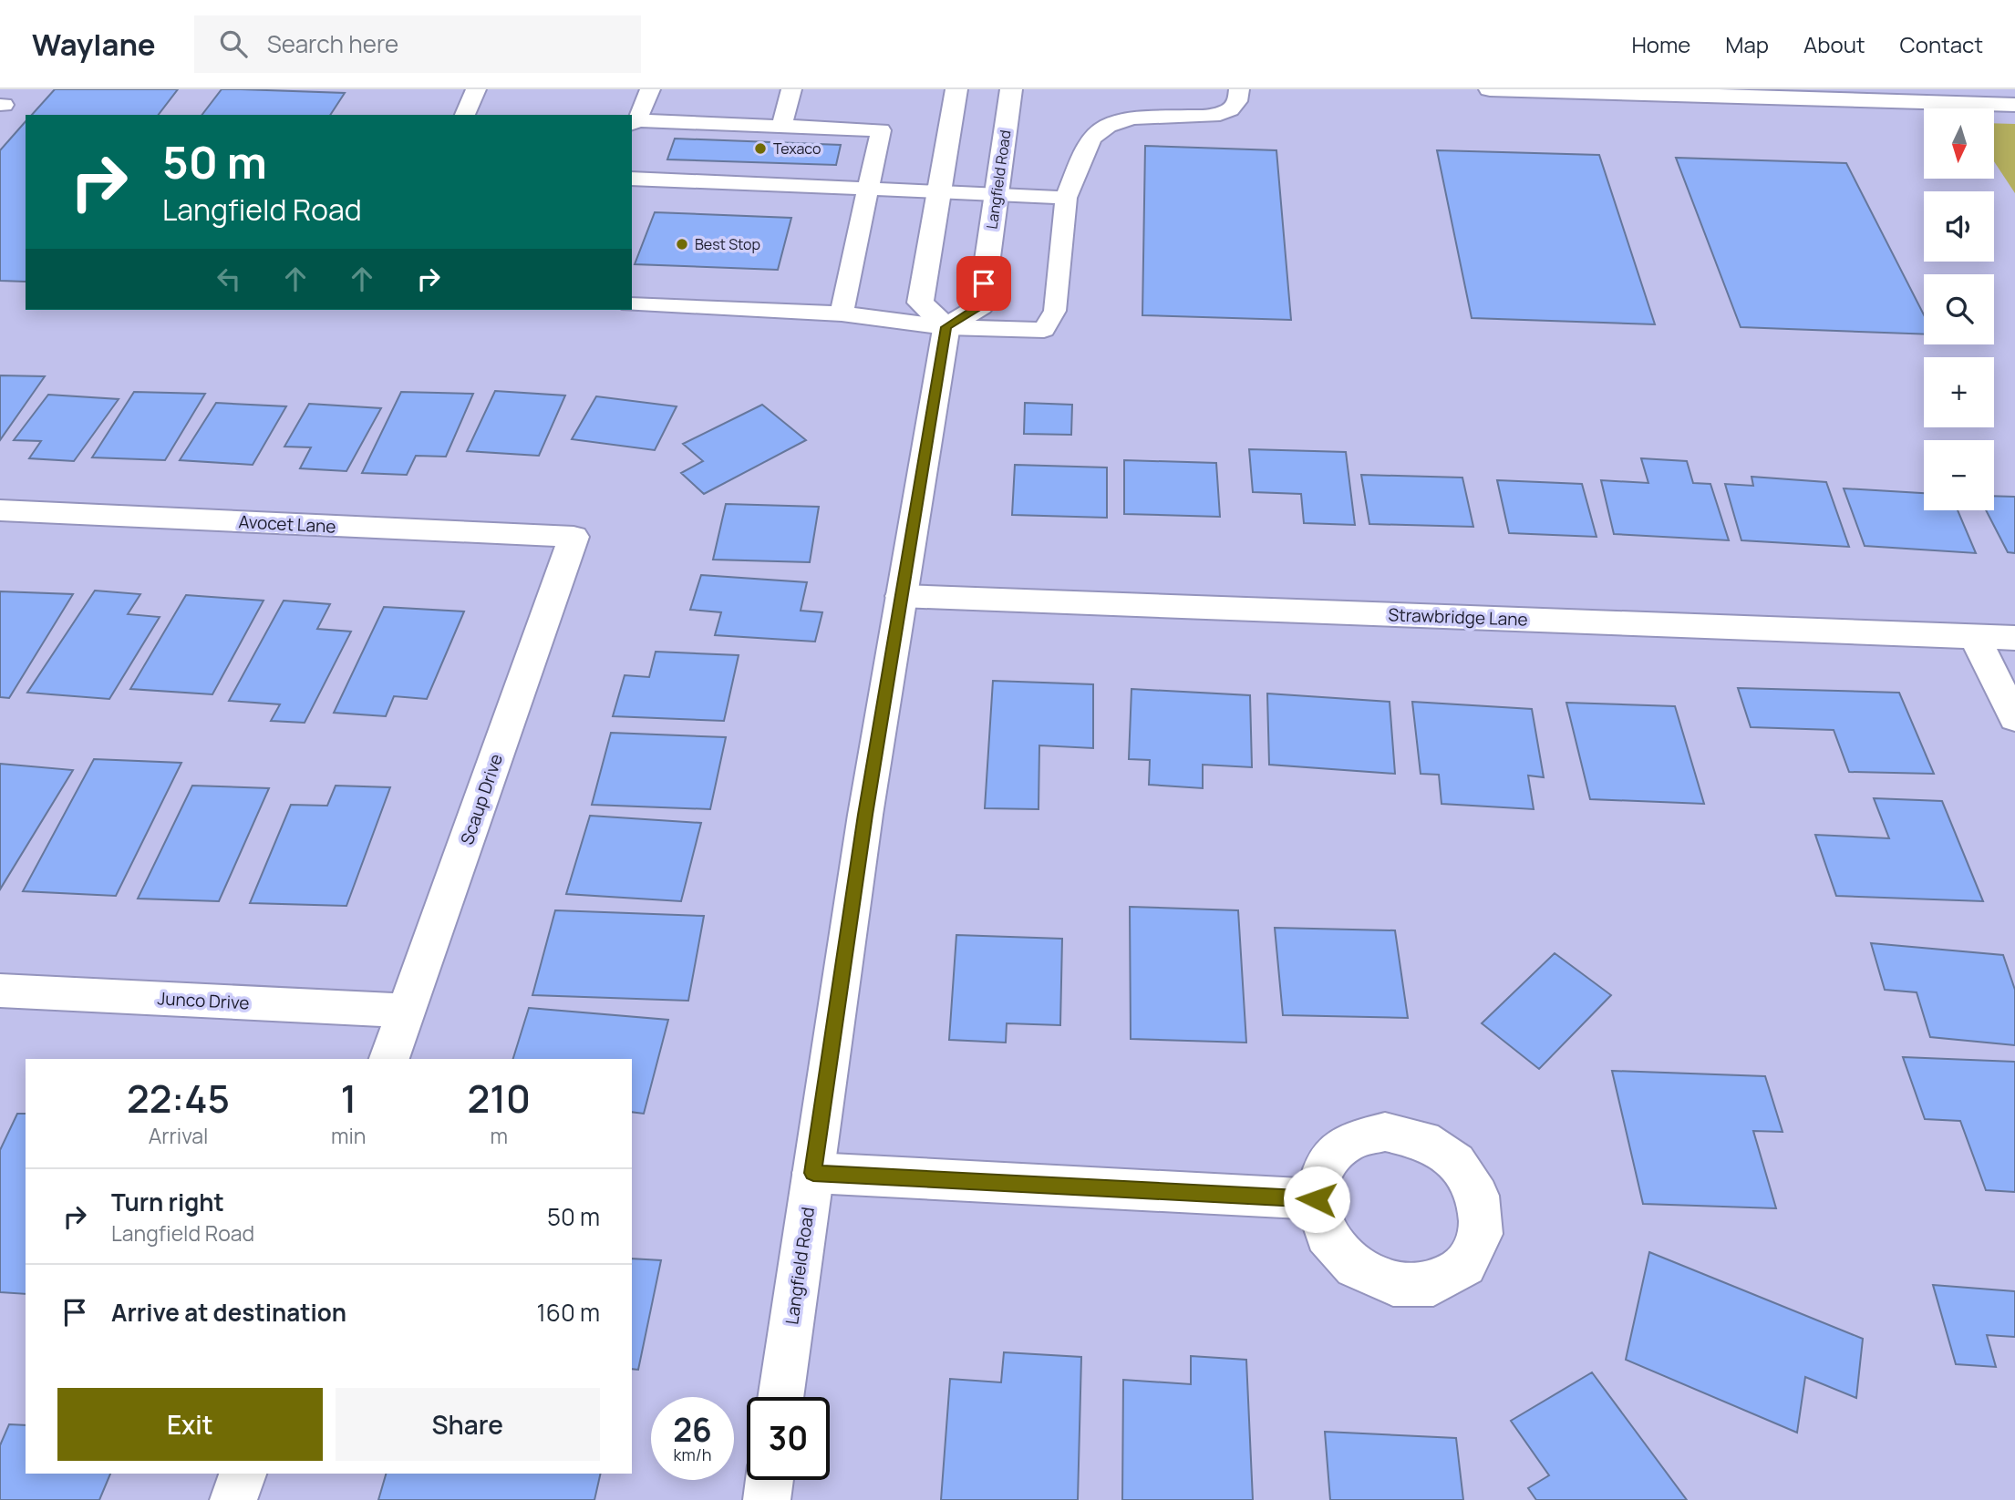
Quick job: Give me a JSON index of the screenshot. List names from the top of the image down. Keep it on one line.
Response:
{"streets":{"street":["Langfield Road","Avocet Lane","Strawbridge Lane","Scaup Drive","Junco Drive"]},"crossings":[["Langfield Road","Strawbridge Lane"],["Avocet Lane","Scaup Drive"],["Scaup Drive","Junco Drive"]],"places":["Texaco","Best Stop"],"north":"bottom","page":{"header":"Waylane","search":"Search here","nav":["Home","Map","About","Contact"],"map_buttons":["+","−"],"turn":["50 m","Langfield Road"],"eta":["22:45","Arrival","1","min","210","m"],"list":[{"name":"Turn right","note":"Langfield Road","value":"50 m"},{"name":"Arrive at destination","value":"160 m"}],"buttons":["Exit","Share"],"speed":"26 km/h","limit":"30"}}
